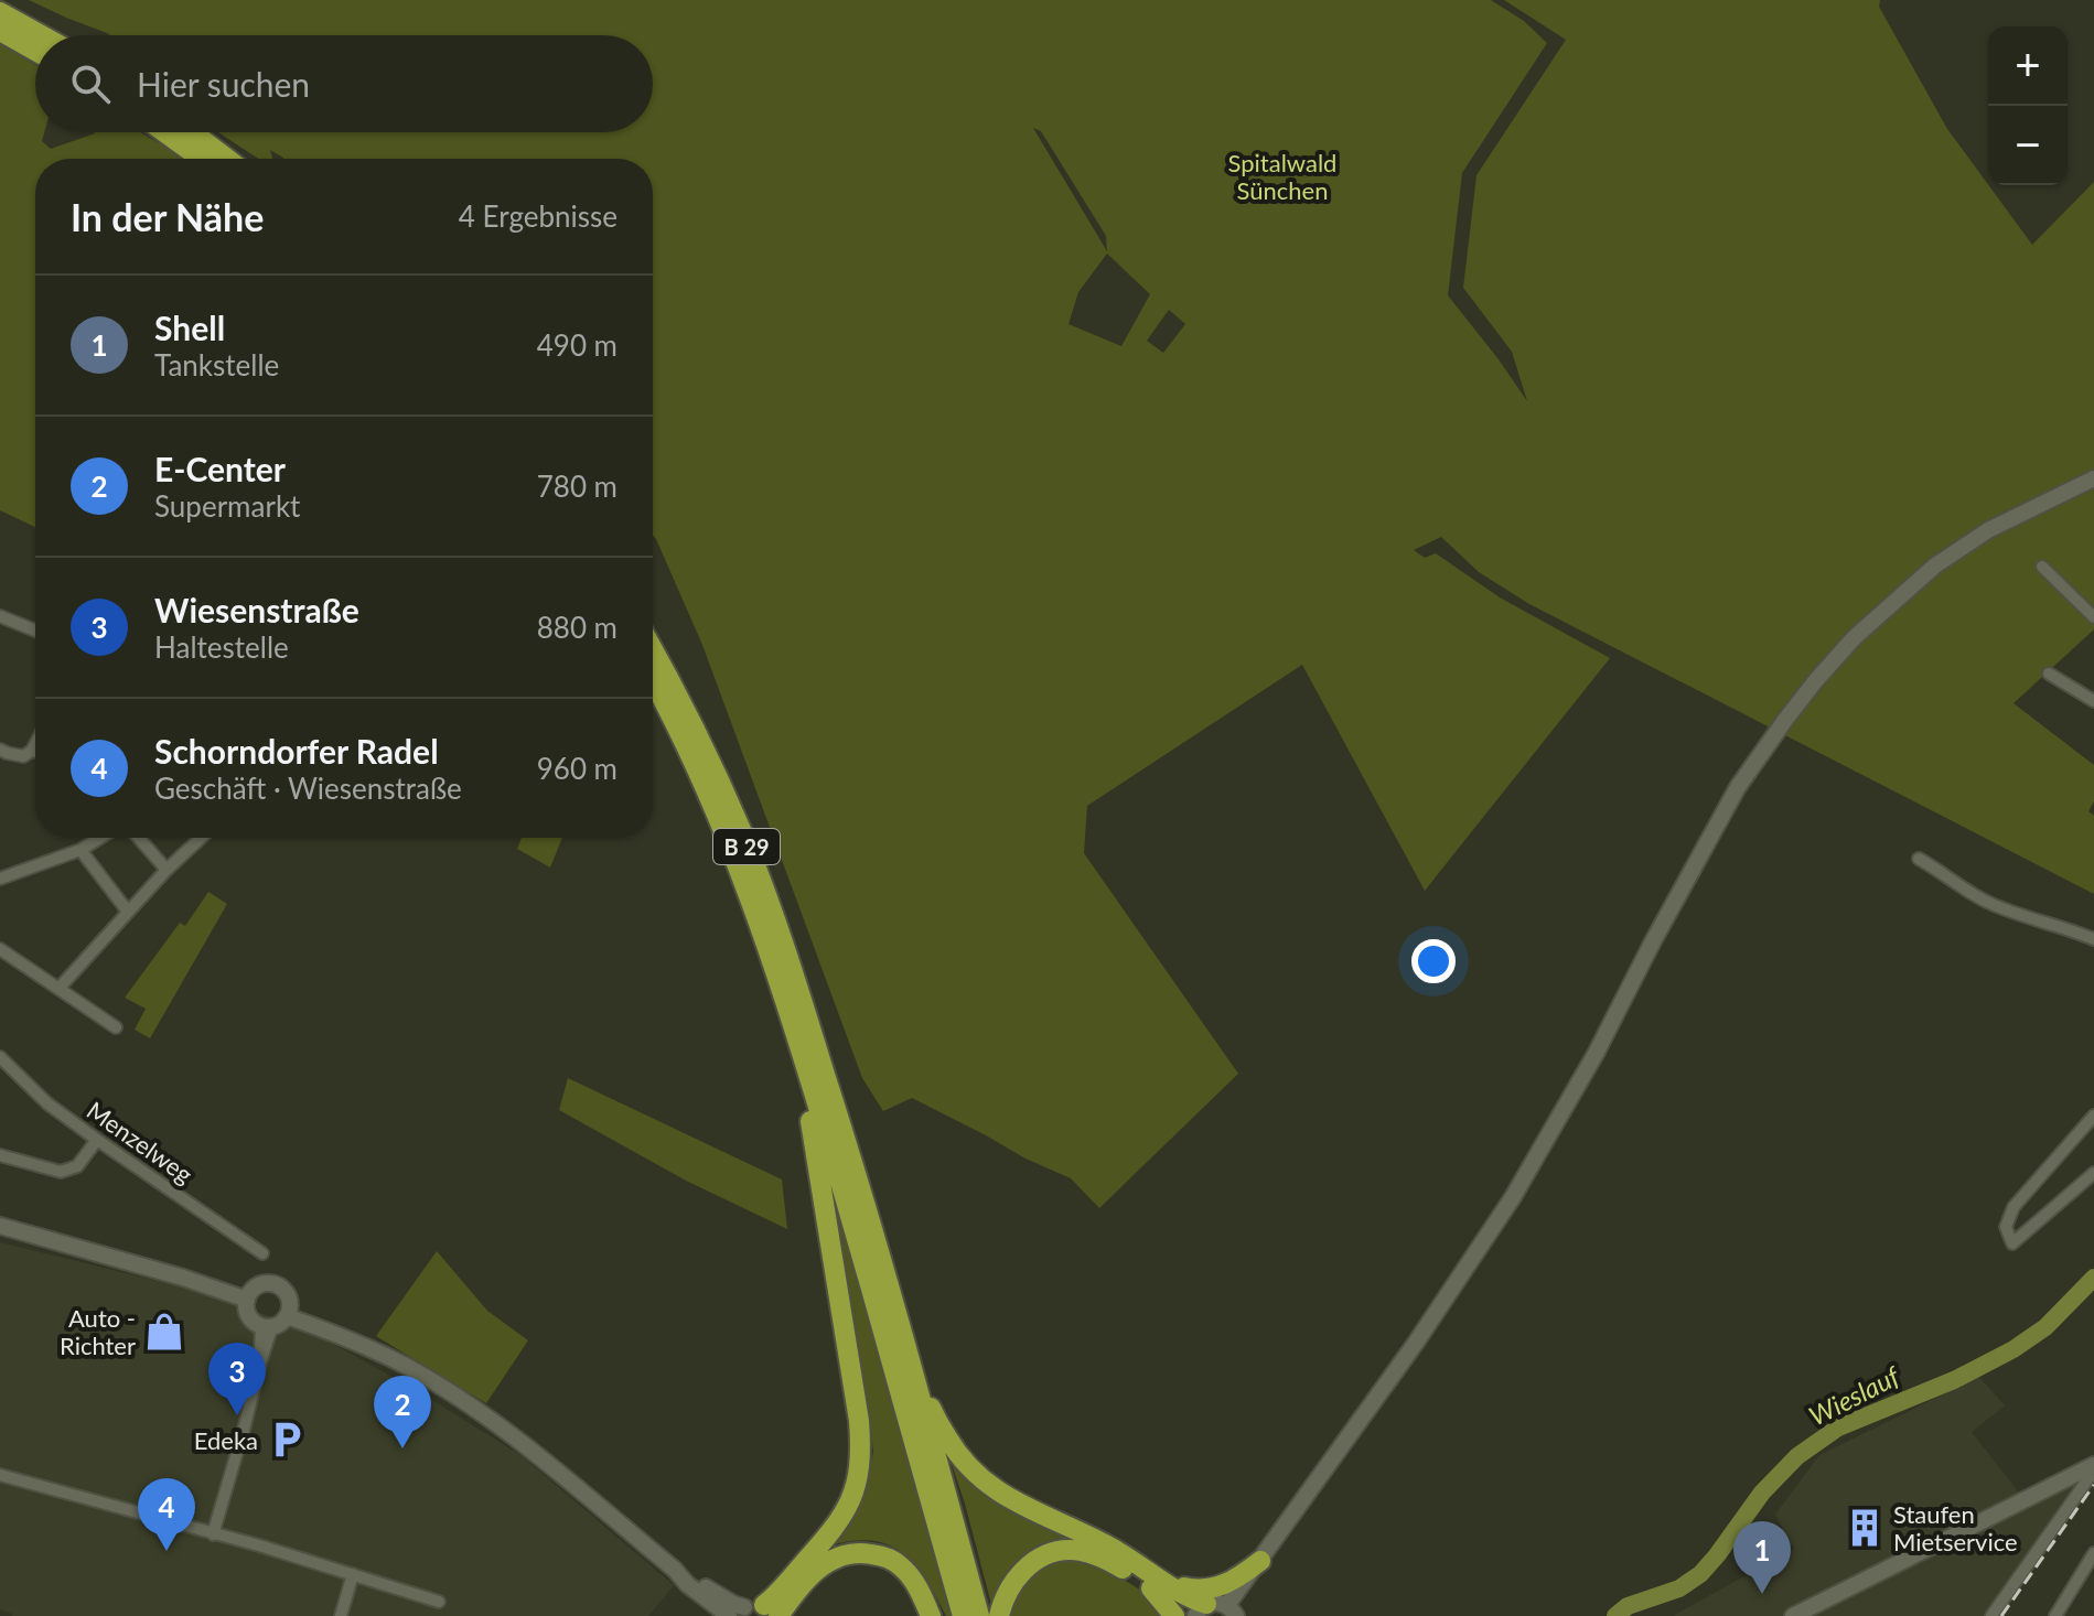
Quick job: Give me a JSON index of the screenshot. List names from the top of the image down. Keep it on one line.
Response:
{"streets":{"highway":["B 29"],"street":["Menzelweg"]},"water":["Wieslauf"],"parks":["Spitalwald Sünchen"],"places":{"shop":["Auto - Richter"],"parking":["Edeka"],"building":["Staufen Mietservice"]},"page":{"map_buttons":["+","−"],"search":"Hier suchen","heading":["In der Nähe","4 Ergebnisse"],"list":[{"mark":"1","name":"Shell","note":"Tankstelle","value":"490 m"},{"mark":"2","name":"E-Center","note":"Supermarkt","value":"780 m"},{"mark":"3","name":"Wiesenstraße","note":"Haltestelle","value":"880 m"},{"mark":"4","name":"Schorndorfer Radel","note":"Geschäft · Wiesenstraße","value":"960 m"}],"pins":["3","2","4","1"]}}
